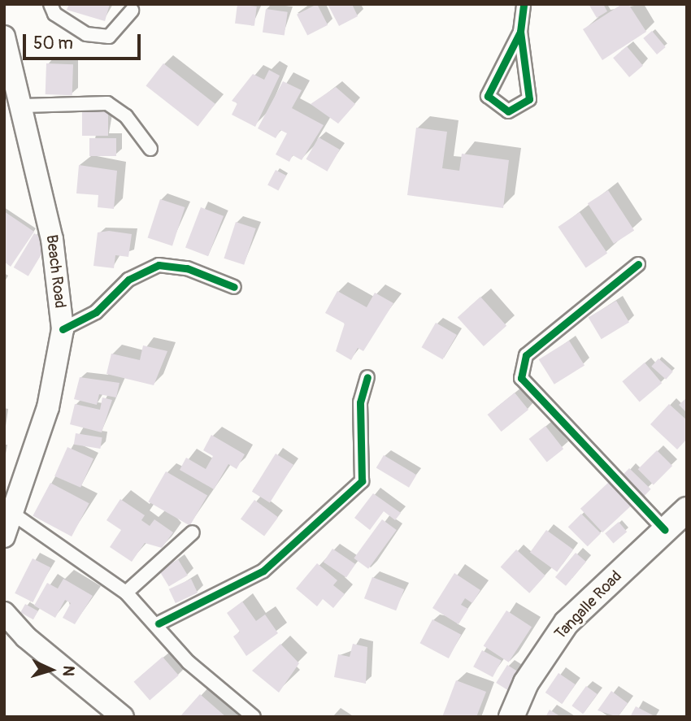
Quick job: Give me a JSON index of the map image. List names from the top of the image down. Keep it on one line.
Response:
{"streets":{"highway":["Tangalle Road"],"main road":["Beach Road"]},"scale_bar":"50 m","north":"right"}
